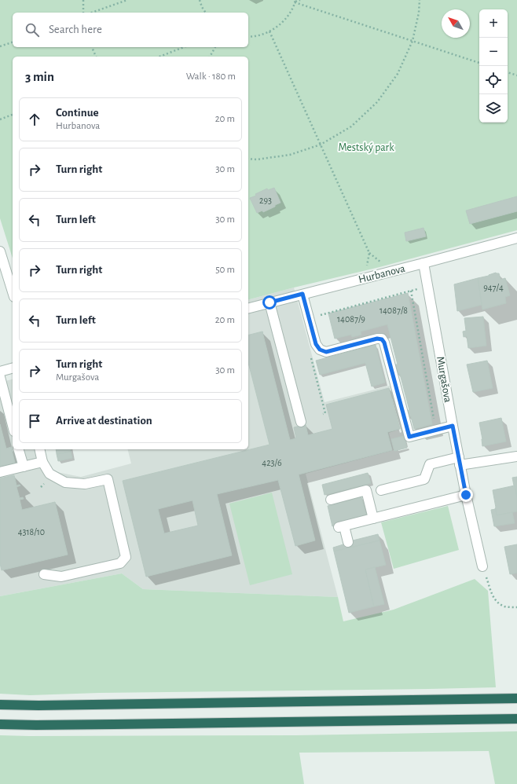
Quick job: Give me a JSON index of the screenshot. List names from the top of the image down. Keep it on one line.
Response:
{"streets":{"street":["Hurbanova","Murgašova"]},"crossings":[["Hurbanova","Murgašova"]],"parks":["Mestský park"],"house_numbers":["293","947/4","14087/8","14087/9","423/6","4318/10"],"north":"top left","page":{"map_buttons":["+","−"],"search":"Search here","heading":["3 min","Walk · 180 m"],"list":[["Continue","Hurbanova","20 m"],["Turn right","30 m"],["Turn left","30 m"],["Turn right","50 m"],["Turn left","20 m"],["Turn right","Murgašova","30 m"],"Arrive at destination"]}}
